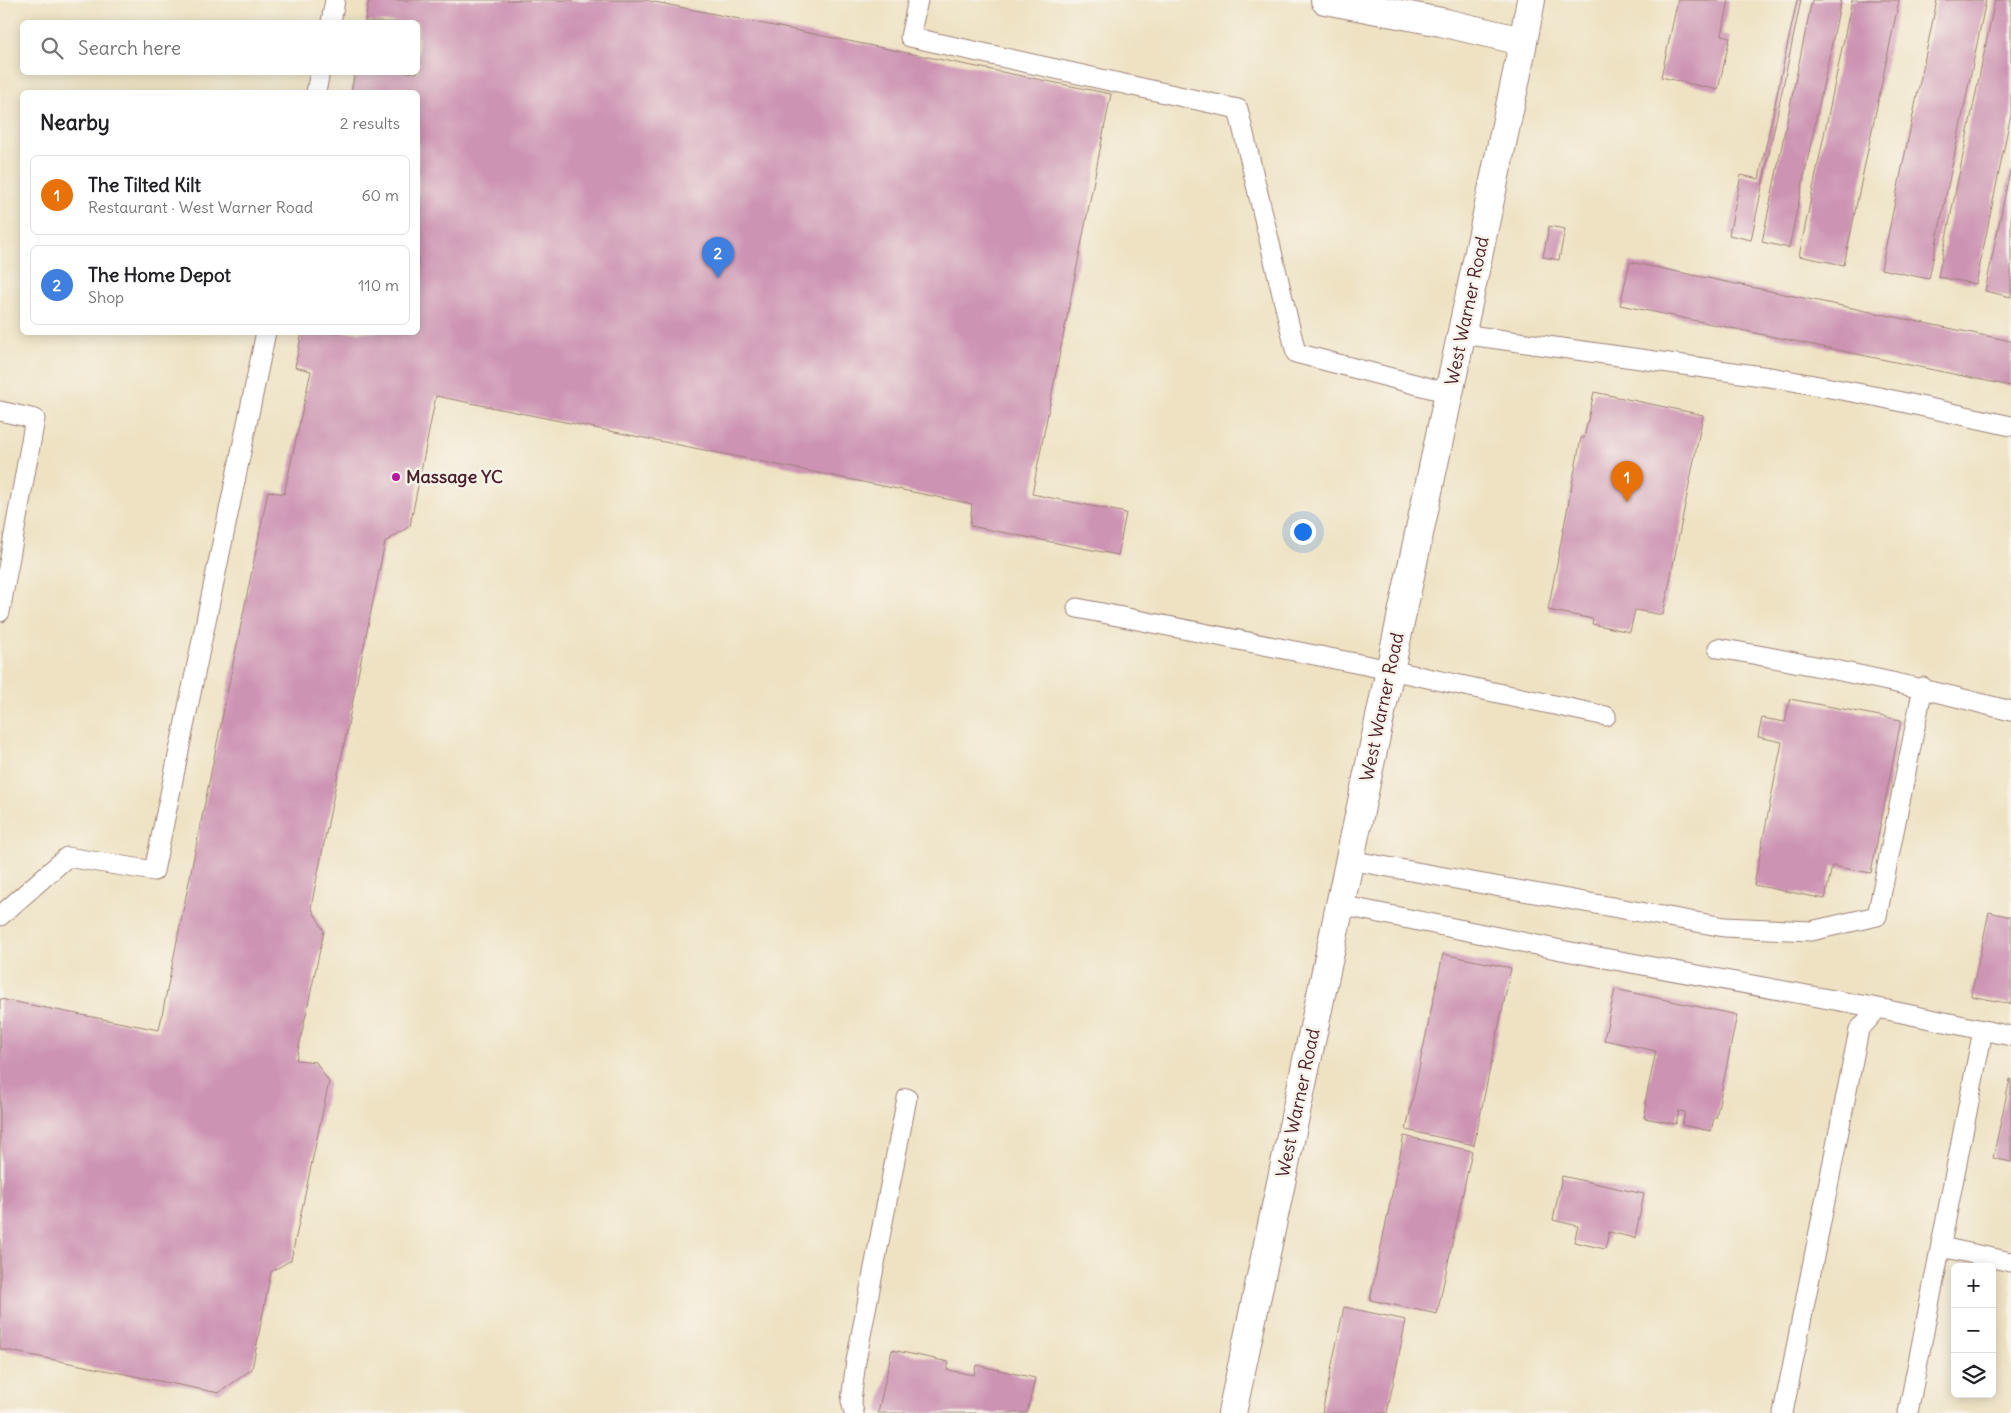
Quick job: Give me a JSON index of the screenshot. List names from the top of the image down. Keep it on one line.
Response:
{"streets":{"main road":["West Warner Road"]},"places":["Massage YC"],"page":{"search":"Search here","heading":["Nearby","2 results"],"list":[{"mark":"1","name":"The Tilted Kilt","note":"Restaurant · West Warner Road","value":"60 m"},{"mark":"2","name":"The Home Depot","note":"Shop","value":"110 m"}],"pins":["2","1"],"map_buttons":["+","−"]}}
